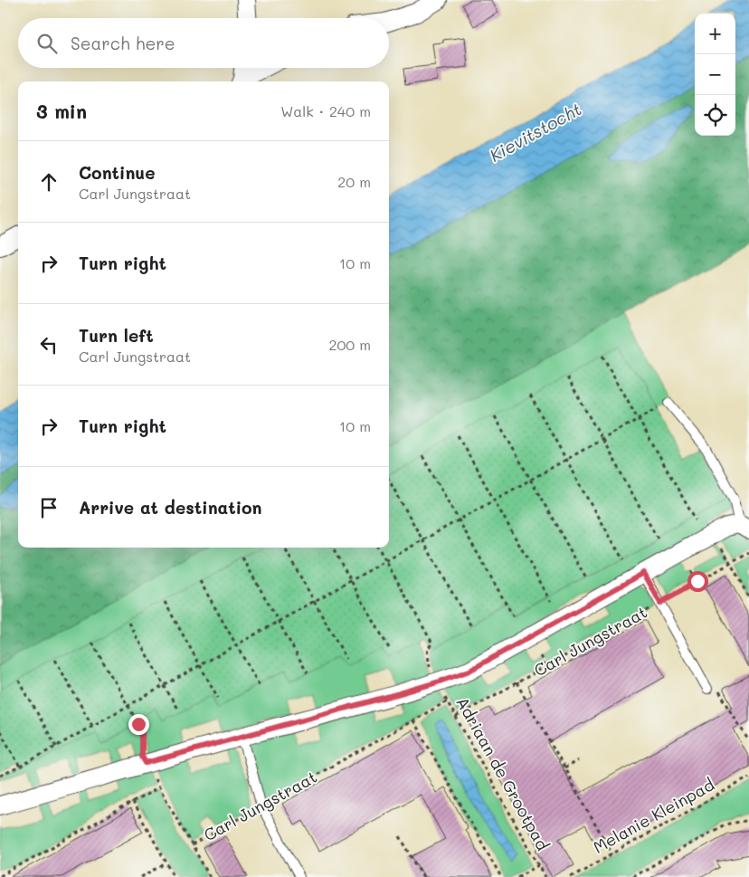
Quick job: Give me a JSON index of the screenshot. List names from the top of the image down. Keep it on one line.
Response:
{"streets":{"path":["Carl Jungstraat","Adriaan de Grootpad","Melanie Kleinpad"]},"crossings":[["Carl Jungstraat","Adriaan de Grootpad"]],"water":["Kievitstocht"],"page":{"map_buttons":["+","−"],"search":"Search here","heading":["3 min","Walk · 240 m"],"list":[["Continue","Carl Jungstraat","20 m"],["Turn right","10 m"],["Turn left","Carl Jungstraat","200 m"],["Turn right","10 m"],"Arrive at destination"]}}
